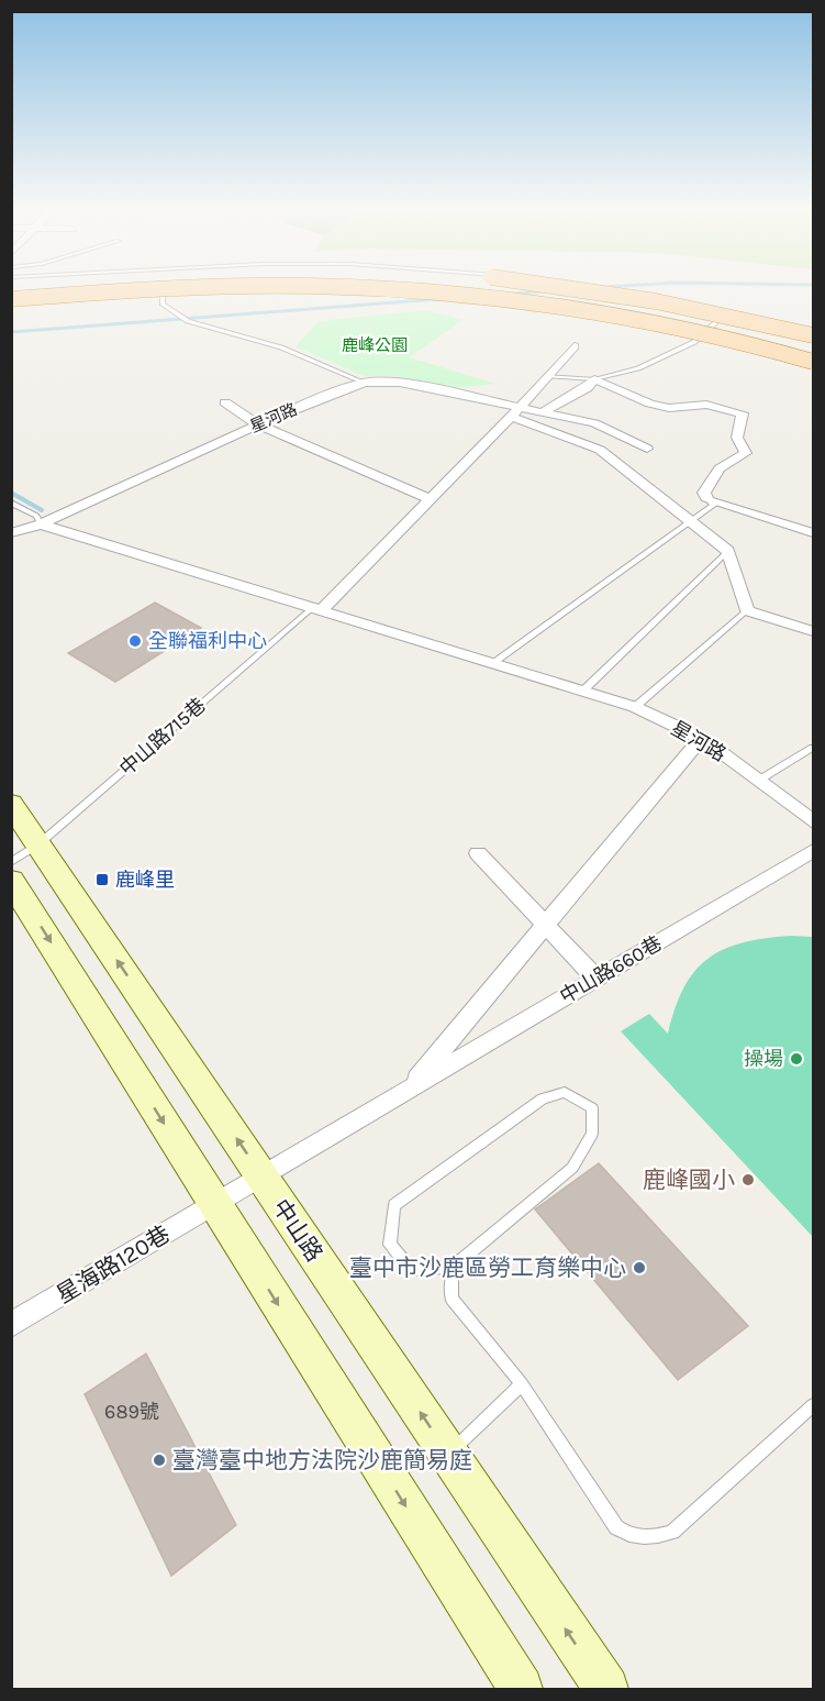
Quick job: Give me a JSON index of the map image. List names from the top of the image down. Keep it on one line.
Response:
{"streets":{"street":["星河路","中山路660巷","中山路","星海路120巷"],"lane":["中山路715巷"]},"crossings":[["星河路","中山路715巷"],["星河路","中山路660巷"],["中山路715巷","中山路"],["中山路660巷","中山路"],["中山路660巷","星海路120巷"]],"parks":["鹿峰公園"],"places":{"other":["全聯福利中心","操場","鹿峰國小","臺中市沙鹿區勞工育樂中心","臺灣臺中地方法院沙鹿簡易庭"],"transit":["鹿峰里"]},"house_numbers":["689號"]}
